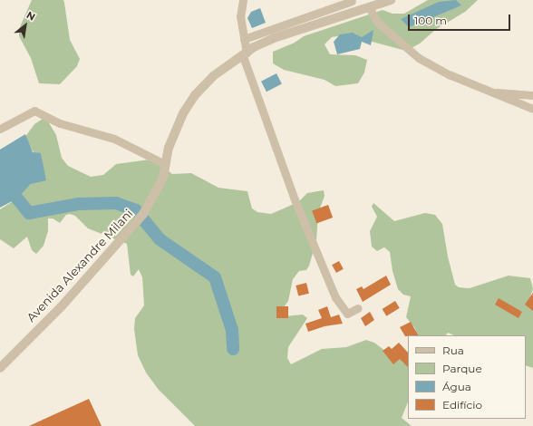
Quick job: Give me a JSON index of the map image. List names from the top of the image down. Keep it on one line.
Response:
{"streets":{"street":["Avenida Alexandre Milani"]},"legend":["Rua","Parque","Água","Edifício"],"scale_bar":"100 m","north":"top right"}
